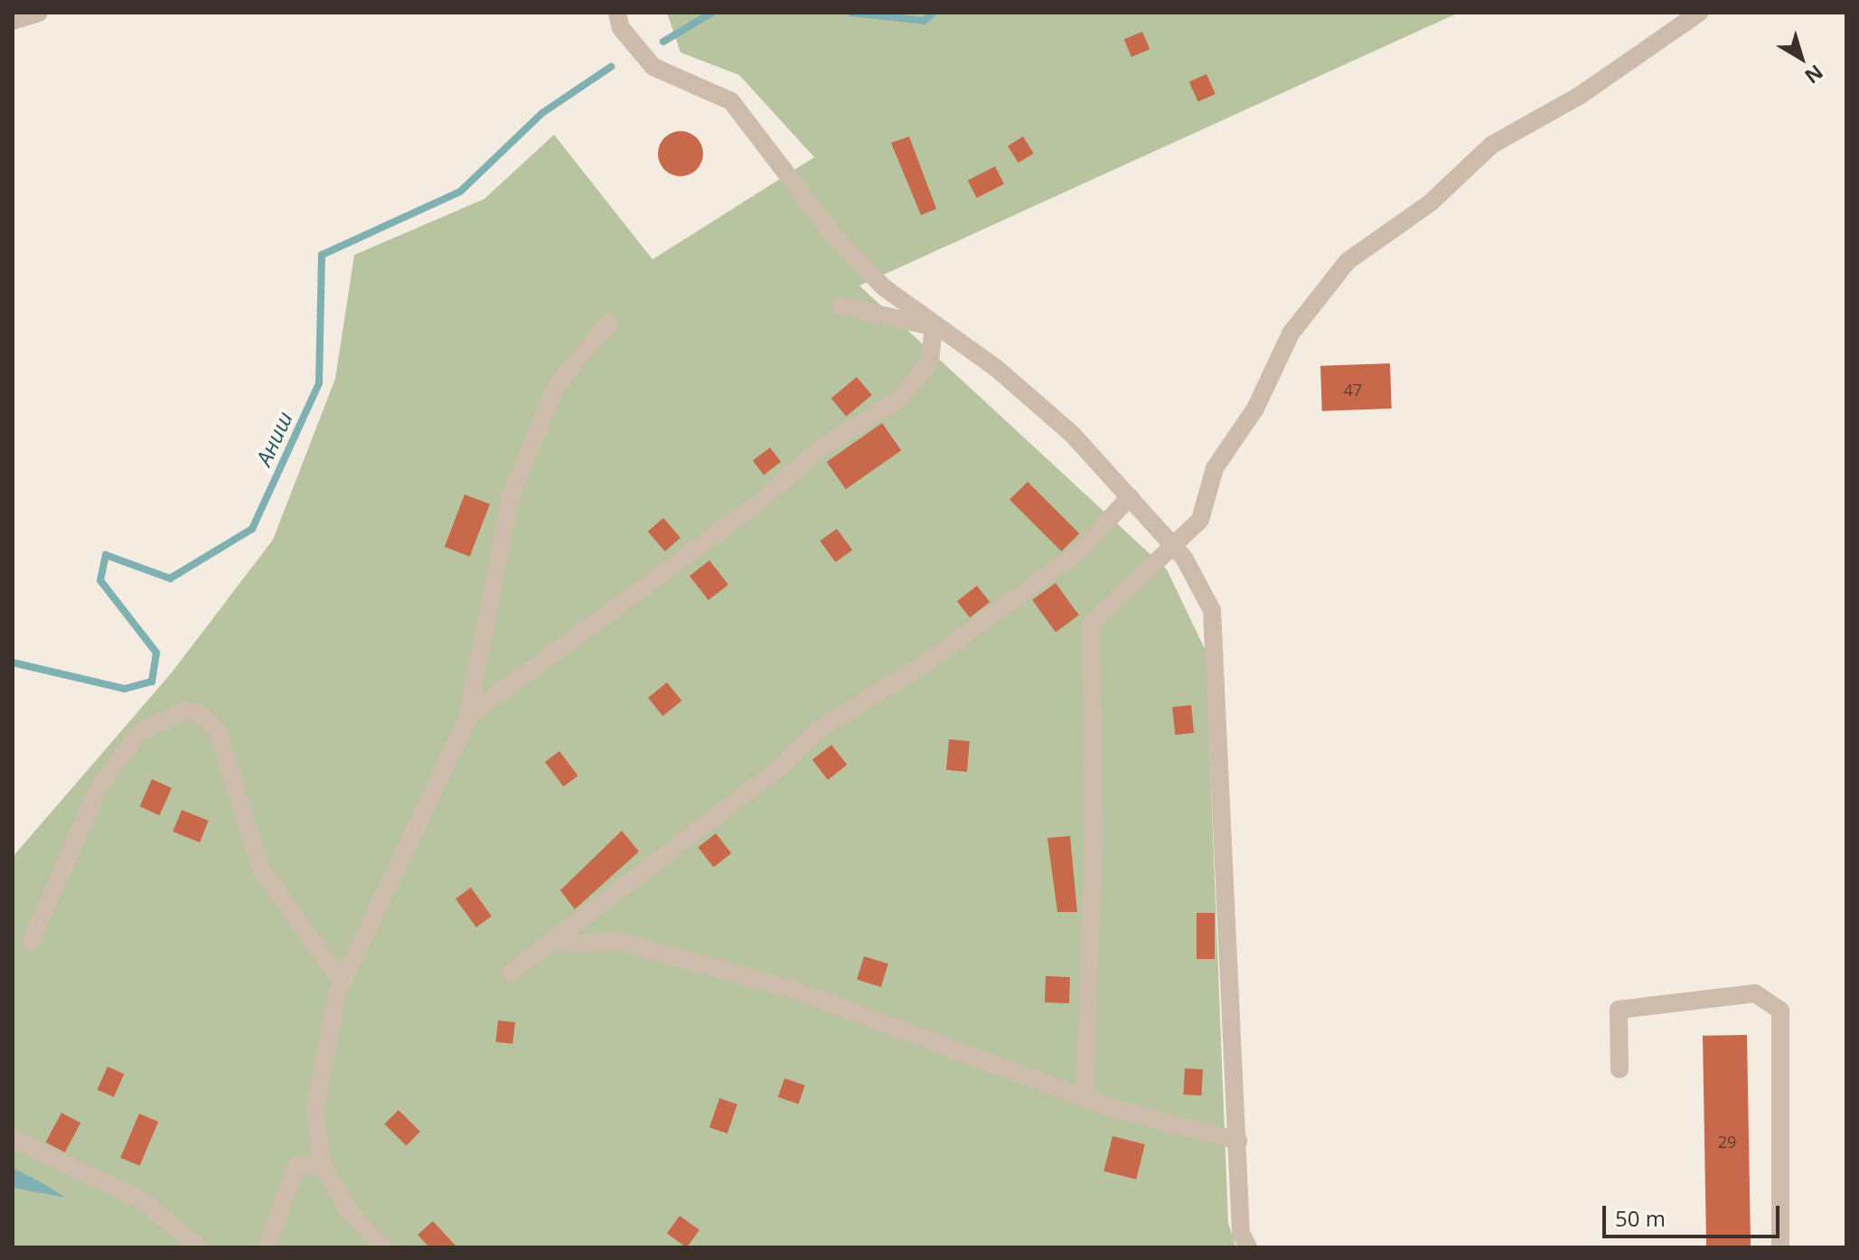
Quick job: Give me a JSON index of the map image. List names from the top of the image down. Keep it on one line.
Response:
{"water":["Аниш"],"house_numbers":["47","29"],"scale_bar":"50 m","north":"bottom right"}
